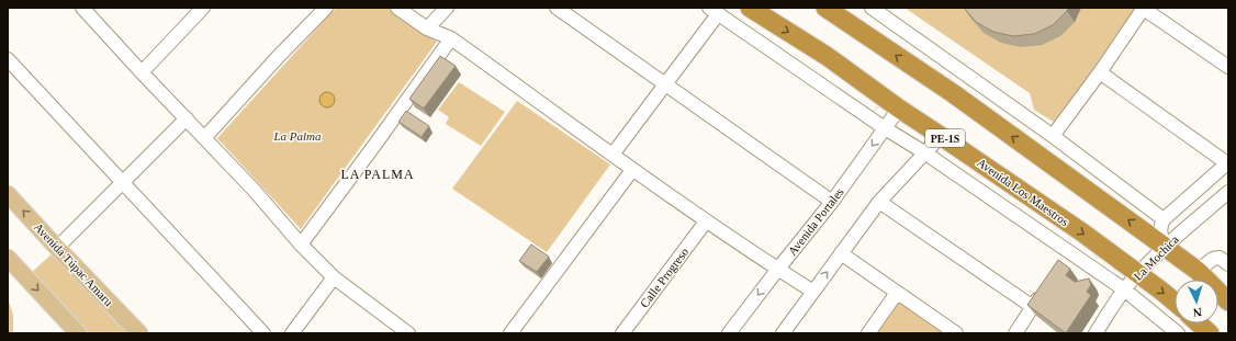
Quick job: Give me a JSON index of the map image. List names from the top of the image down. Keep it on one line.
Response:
{"streets":{"highway":["PE-1S","Avenida Los Maestros"],"main road":["Avenida Túpac Amaru"],"street":["Avenida Portales","La Mochica","Calle Progreso"]},"crossings":[["Avenida Los Maestros","Avenida Portales"],["Avenida Los Maestros","La Mochica"]],"districts":["LA PALMA"],"parks":["La Palma"],"north":"bottom"}
